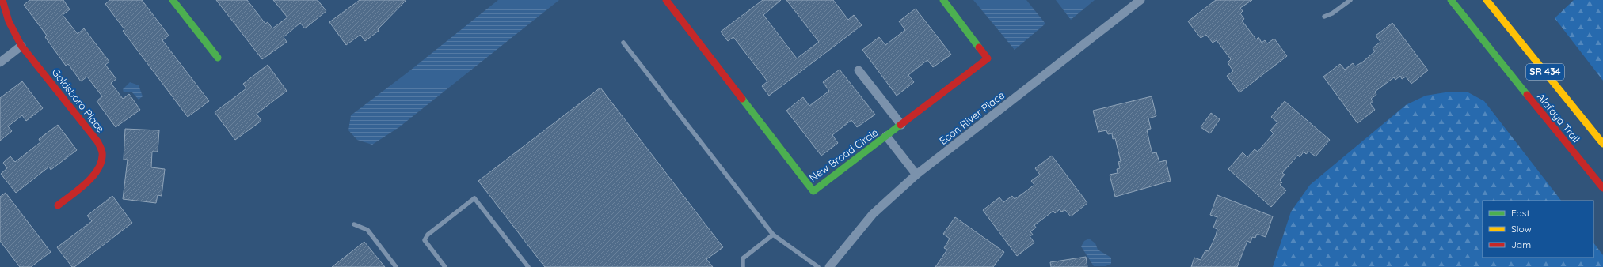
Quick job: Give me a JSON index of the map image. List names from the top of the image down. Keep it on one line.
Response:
{"streets":{"street":["SR 434","Goldsboro Place","Econ River Place","Alafaya Trail","New Broad Circle"]},"legend":["Fast","Slow","Jam"]}
